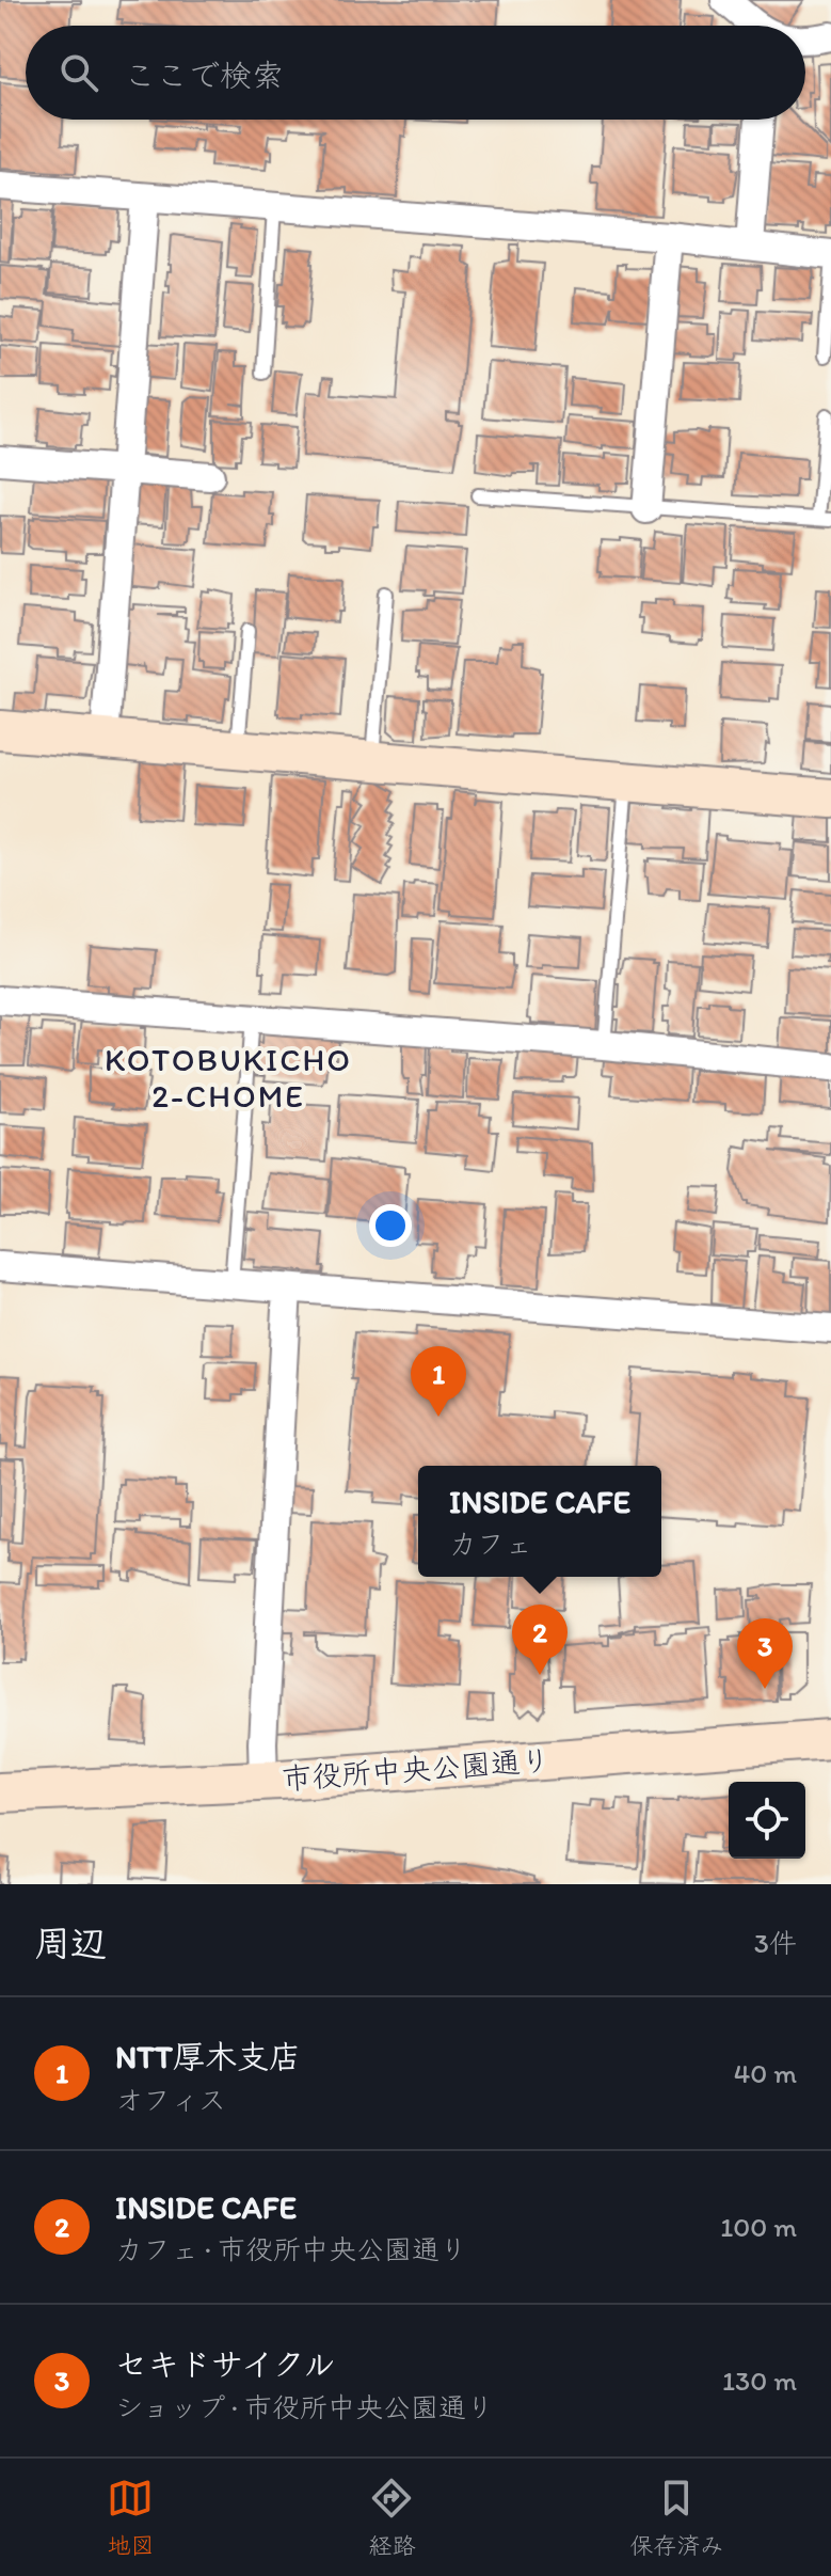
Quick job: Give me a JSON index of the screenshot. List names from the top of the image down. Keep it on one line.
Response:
{"streets":{"street":["市役所中央公園通り"]},"districts":["KOTOBUKICHO 2-CHOME"],"page":{"search":"ここで検索","pins":["1","2","3"],"popup":["INSIDE CAFE","カフェ"],"heading":["周辺","3件"],"list":[{"mark":"1","name":"NTT厚木支店","note":"オフィス","value":"40 m"},{"mark":"2","name":"INSIDE CAFE","note":"カフェ · 市役所中央公園通り","value":"100 m"},{"mark":"3","name":"セキドサイクル","note":"ショップ · 市役所中央公園通り","value":"130 m"}],"nav":["地図","経路","保存済み"]}}
